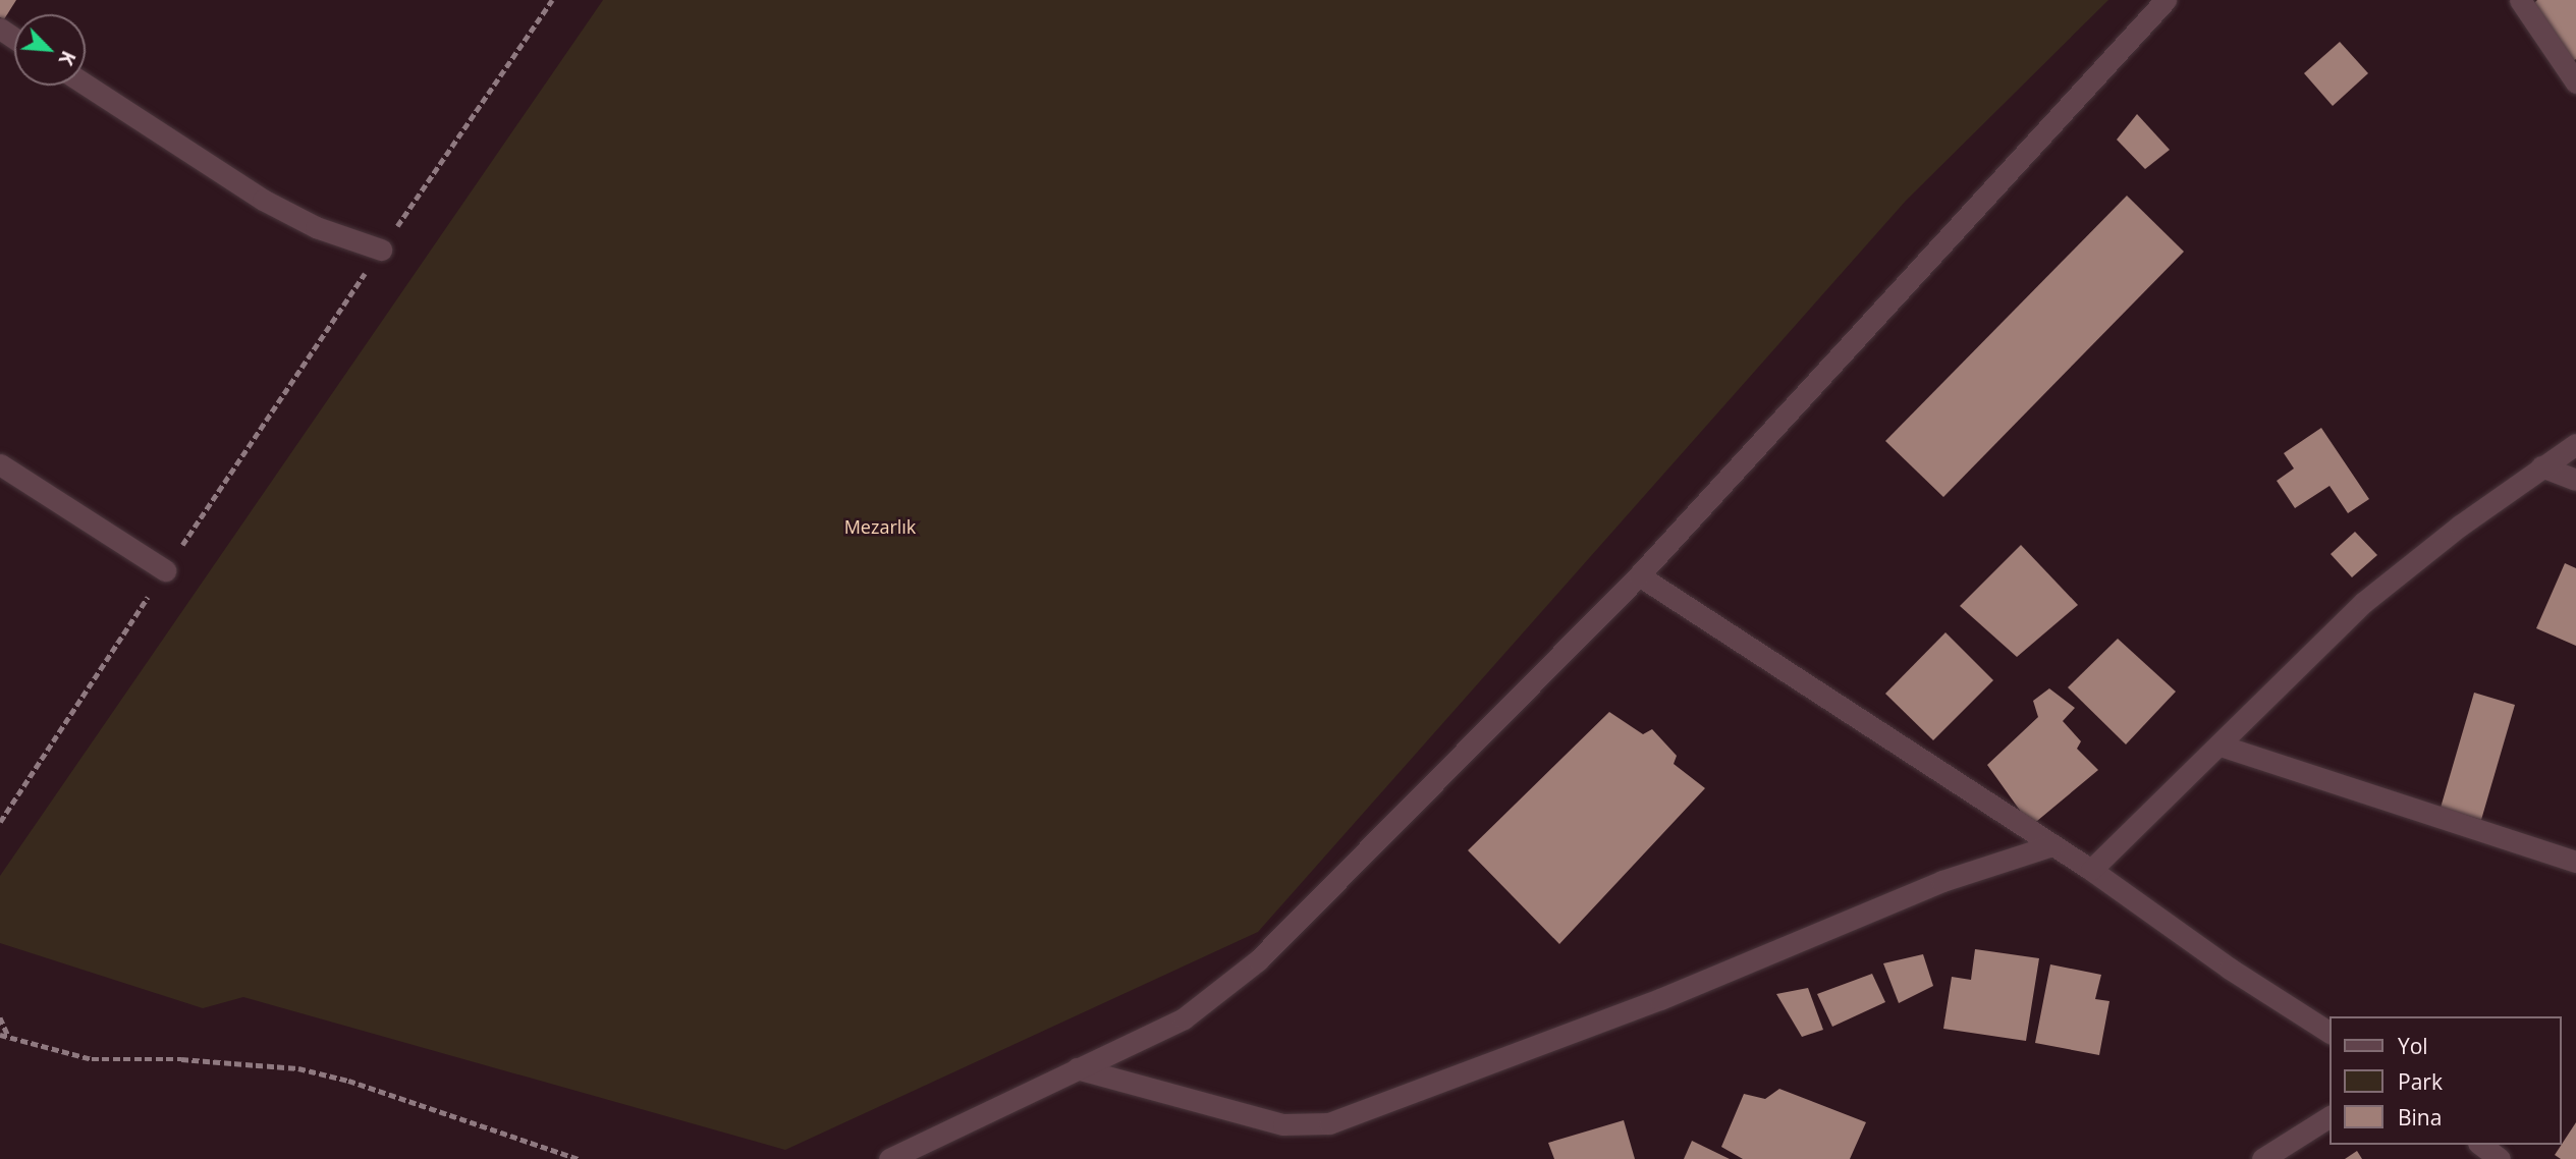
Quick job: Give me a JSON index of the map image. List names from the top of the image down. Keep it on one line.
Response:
{"parks":["Mezarlık"],"legend":["Yol","Park","Bina"],"north":"bottom right"}
